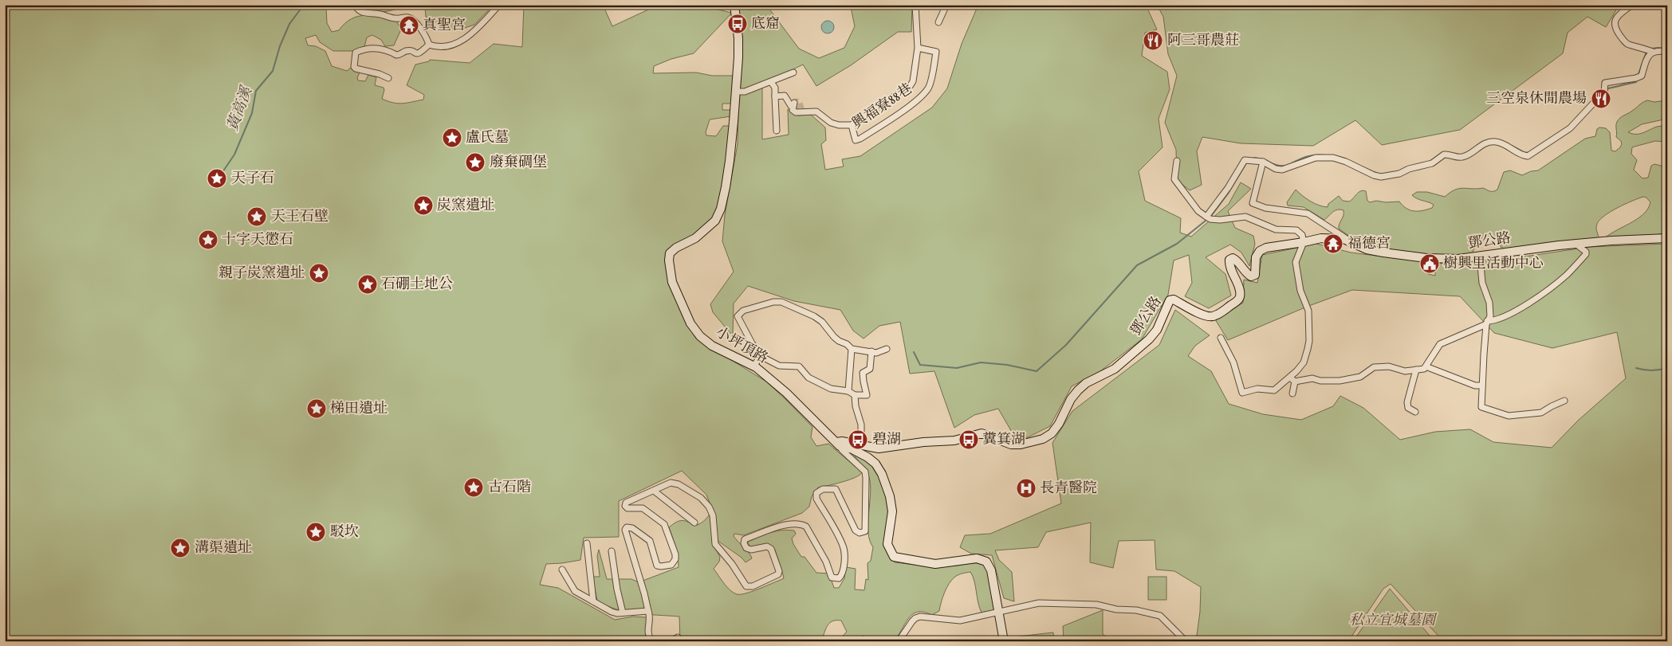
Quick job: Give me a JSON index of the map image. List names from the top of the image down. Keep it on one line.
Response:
{"streets":{"street":["興福寮88巷","鄧公路","小坪頂路"]},"crossings":[["鄧公路","小坪頂路"]],"water":["黃高溪"],"parks":["私立宜城墓園"],"places":{"bus stop":["底窟","碧湖","糞箕湖"],"temple":["真聖宮","福德宮"],"restaurant":["阿三哥農莊","三空泉休閒農場"],"place":["盧氏墓","廢棄碉堡","天子石","炭窯遺址","天王石壁","十字天懲石","親子炭窯遺址","石硼土地公","梯田遺址","古石階","駁坎","溝渠遺址"],"public building":["樹興里活動中心"],"hospital":["長青醫院"]}}
